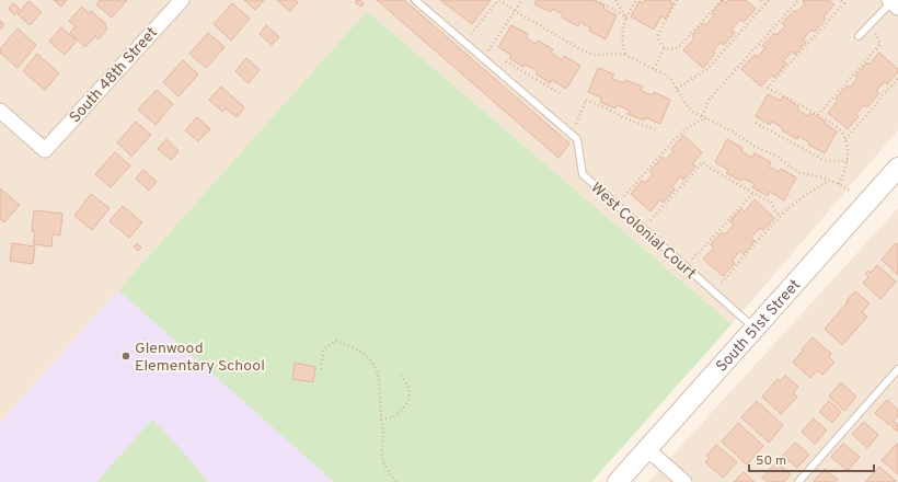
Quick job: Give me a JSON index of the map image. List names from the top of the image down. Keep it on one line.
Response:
{"streets":{"street":["South 48th Street","South 51st Street"],"lane":["West Colonial Court"]},"crossings":[["West Colonial Court","South 51st Street"]],"places":["Glenwood Elementary School"],"scale_bar":"50 m"}
